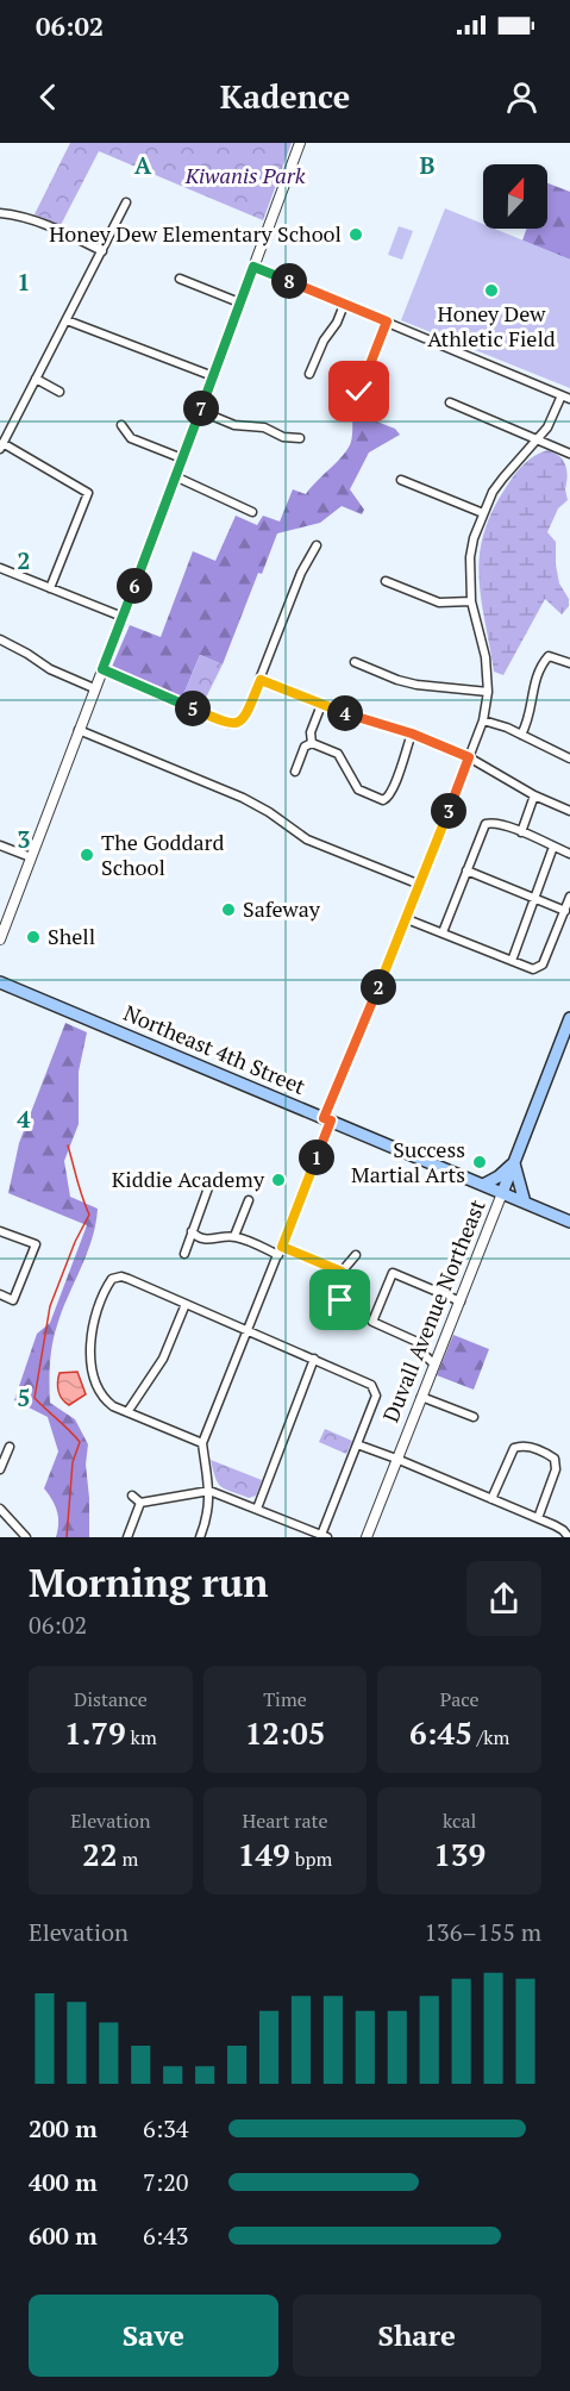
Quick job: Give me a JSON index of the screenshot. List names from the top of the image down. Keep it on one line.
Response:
{"streets":{"main road":["Northeast 4th Street","Duvall Avenue Northeast"]},"crossings":[["Northeast 4th Street","Duvall Avenue Northeast"]],"parks":["Kiwanis Park"],"places":["Honey Dew Elementary School","Honey Dew Athletic Field","The Goddard School","Safeway","Shell","Success Martial Arts","Kiddie Academy"],"north":"top","page":{"status":"06:02","header":"Kadence","pins":["8","7","6","5","4","3","2","1"],"heading":["Morning run","06:02"],"stats":[["Distance","1.79 km"],["Time","12:05"],["Pace","6:45 /km"],["Elevation","22 m"],["Heart rate","149 bpm"],["kcal","139"]],"chart":["Elevation","136–155 m"],"list":[{"name":"200 m","note":"6:34"},{"name":"400 m","note":"7:20"},{"name":"600 m","note":"6:43"}],"buttons":["Save","Share"]},"grid":{"columns":["A","B"],"rows":["1","2","3","4","5"]}}
